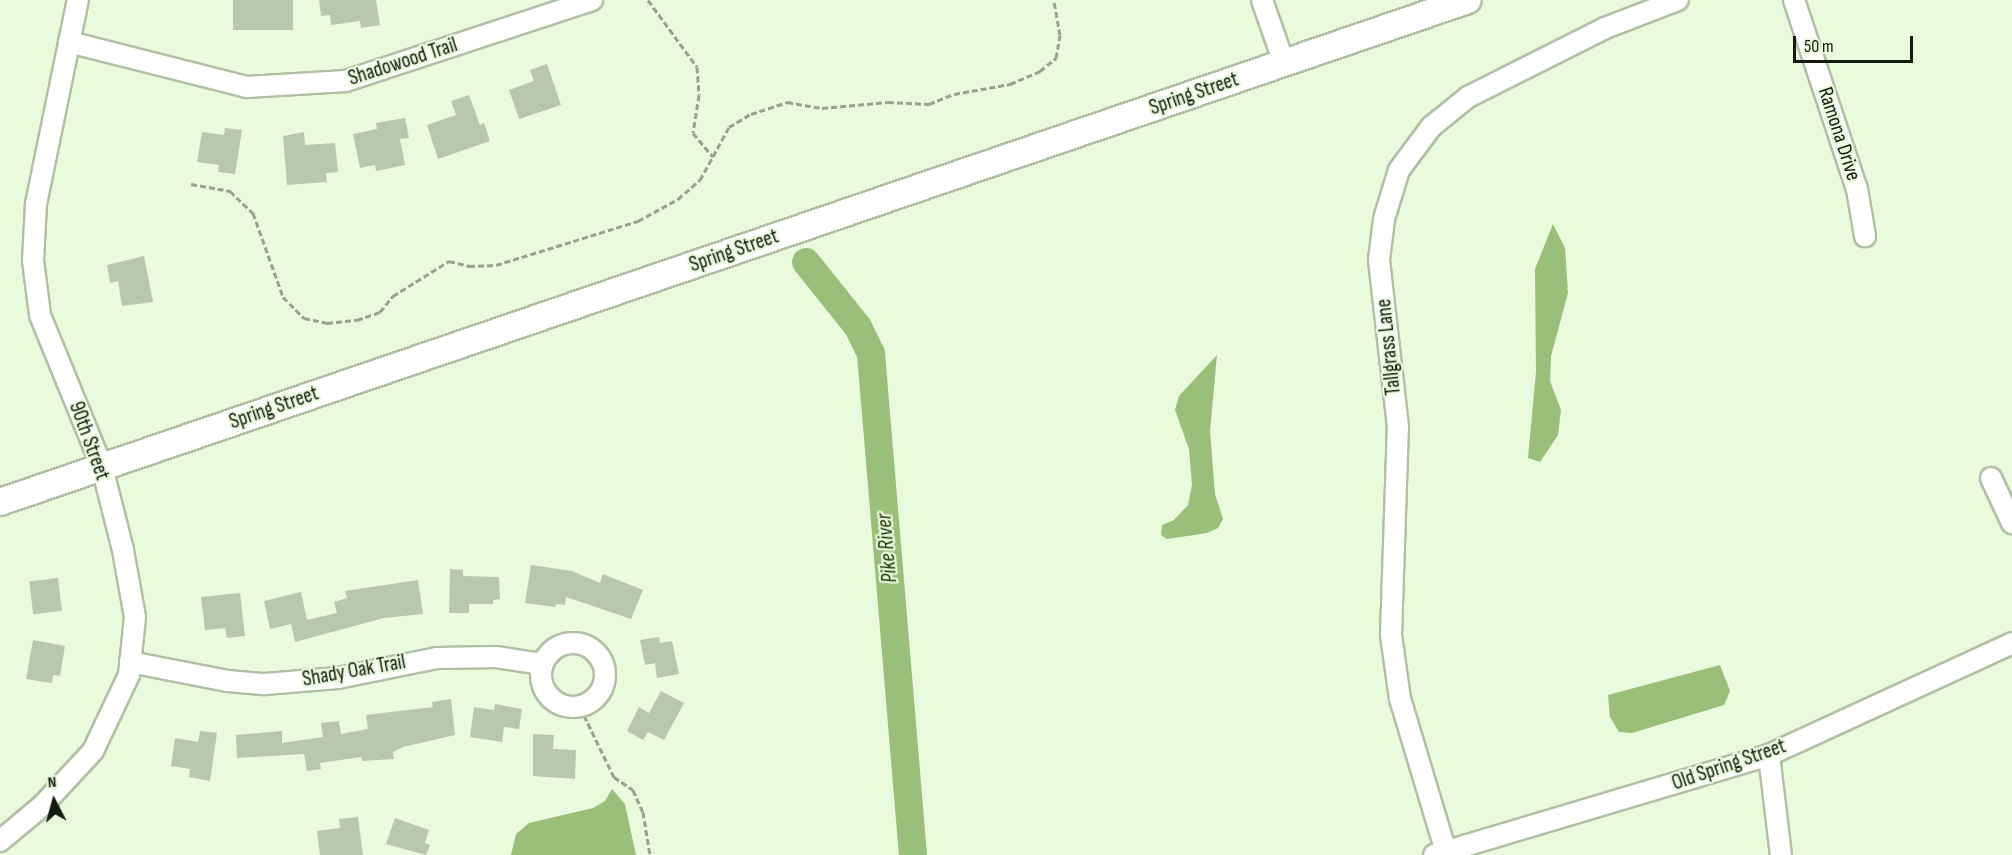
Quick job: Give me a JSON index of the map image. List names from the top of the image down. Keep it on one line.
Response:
{"streets":{"main road":["Spring Street"],"street":["Shadowood Trail","Ramona Drive","Tallgrass Lane","90th Street","Shady Oak Trail","Old Spring Street"]},"crossings":[["Shadowood Trail","90th Street"],["Spring Street","90th Street"],["Tallgrass Lane","Old Spring Street"],["90th Street","Shady Oak Trail"]],"water":["Pike River"],"scale_bar":"50 m","north":"top"}
